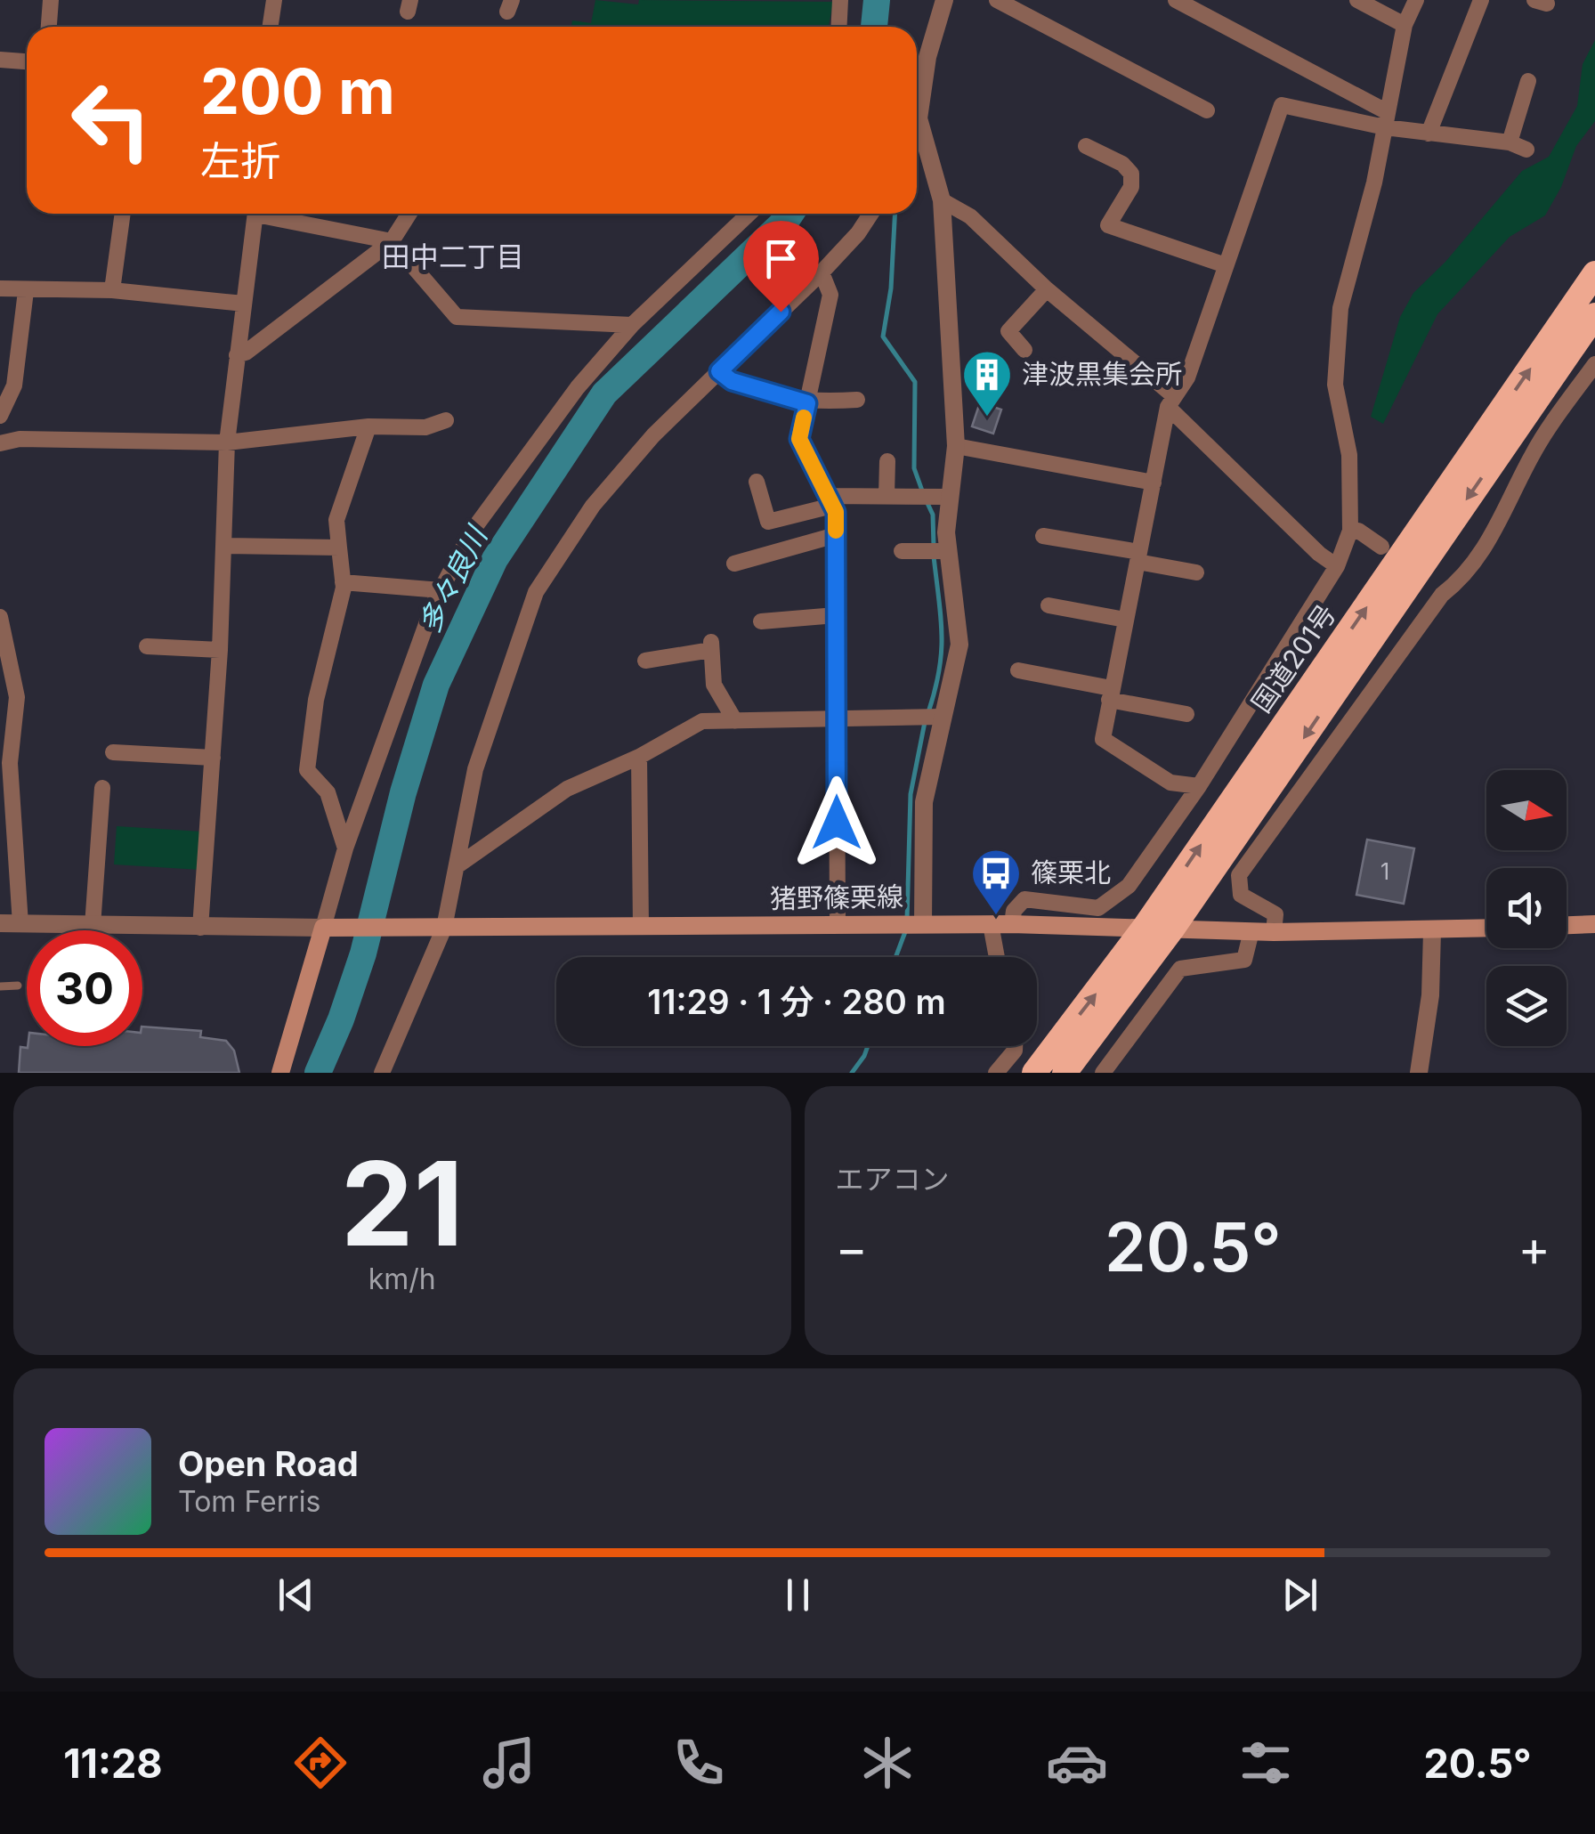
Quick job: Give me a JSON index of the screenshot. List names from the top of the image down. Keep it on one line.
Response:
{"streets":{"highway":["国道201号"],"main road":["猪野篠栗線"]},"crossings":[["国道201号","猪野篠栗線"]],"districts":["田中二丁目"],"water":["多々良川"],"places":{"building":["津波黒集会所"],"bus stop":["篠栗北"]},"house_numbers":["1"],"north":"right","page":{"turn":["200 m","左折"],"limit":"30","trip":"11:29 · 1 分 · 280 m","tile":[["21","km/h"],"エアコン"],"heat":["−","20.5°","+"],"song":["Open Road","Tom Ferris"],"tabs":["11:28","20.5°"]}}
